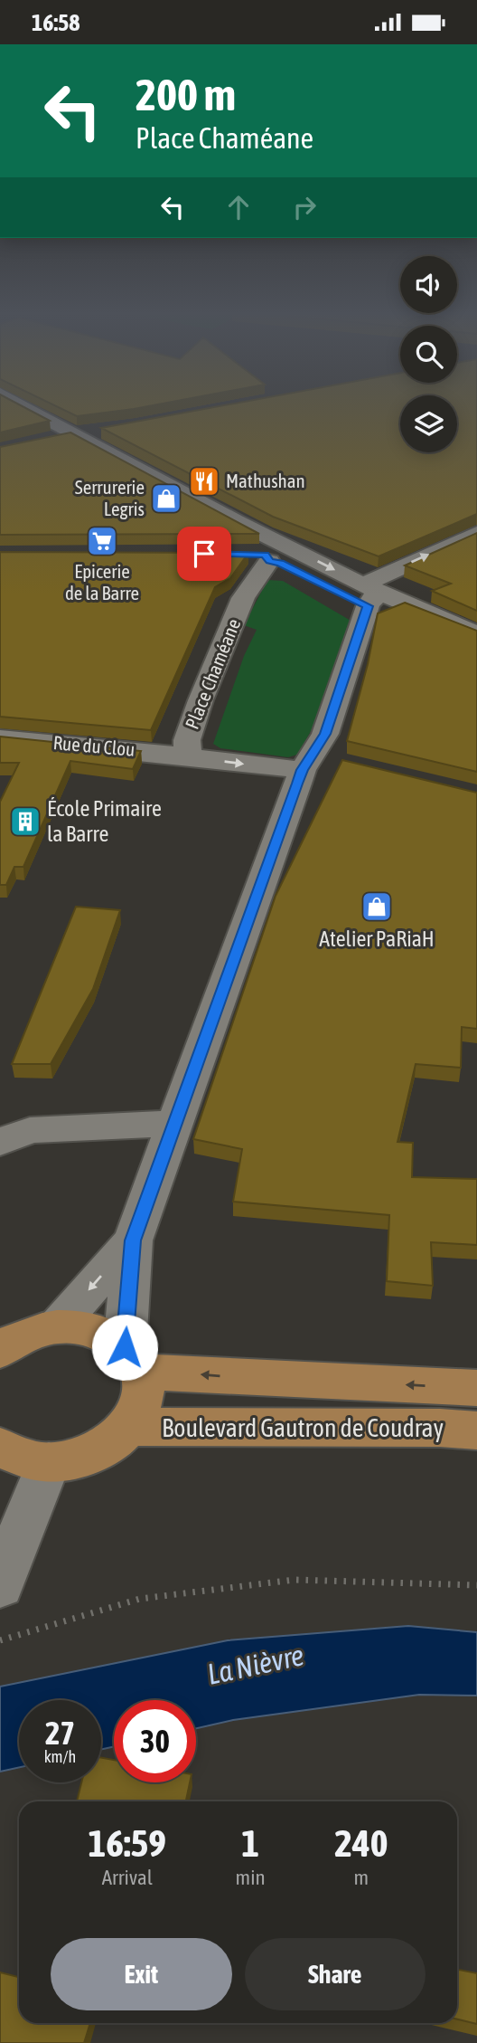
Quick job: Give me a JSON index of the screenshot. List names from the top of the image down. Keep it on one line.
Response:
{"streets":{"main road":["Boulevard Gautron de Coudray"],"street":["Place Chaméane","Rue du Clou"]},"crossings":[["Place Chaméane","Rue du Clou"]],"water":["La Nièvre"],"places":{"restaurant":["Mathushan"],"shop":["Serrurerie Legris","Atelier PaRiaH"],"supermarket":["Epicerie de la Barre"],"building":["École Primaire la Barre"]},"page":{"status":"16:58","turn":["200 m","Place Chaméane"],"speed":"27 km/h","limit":"30","eta":["16:59","Arrival","1","min","240","m"],"buttons":["Exit","Share"]}}
